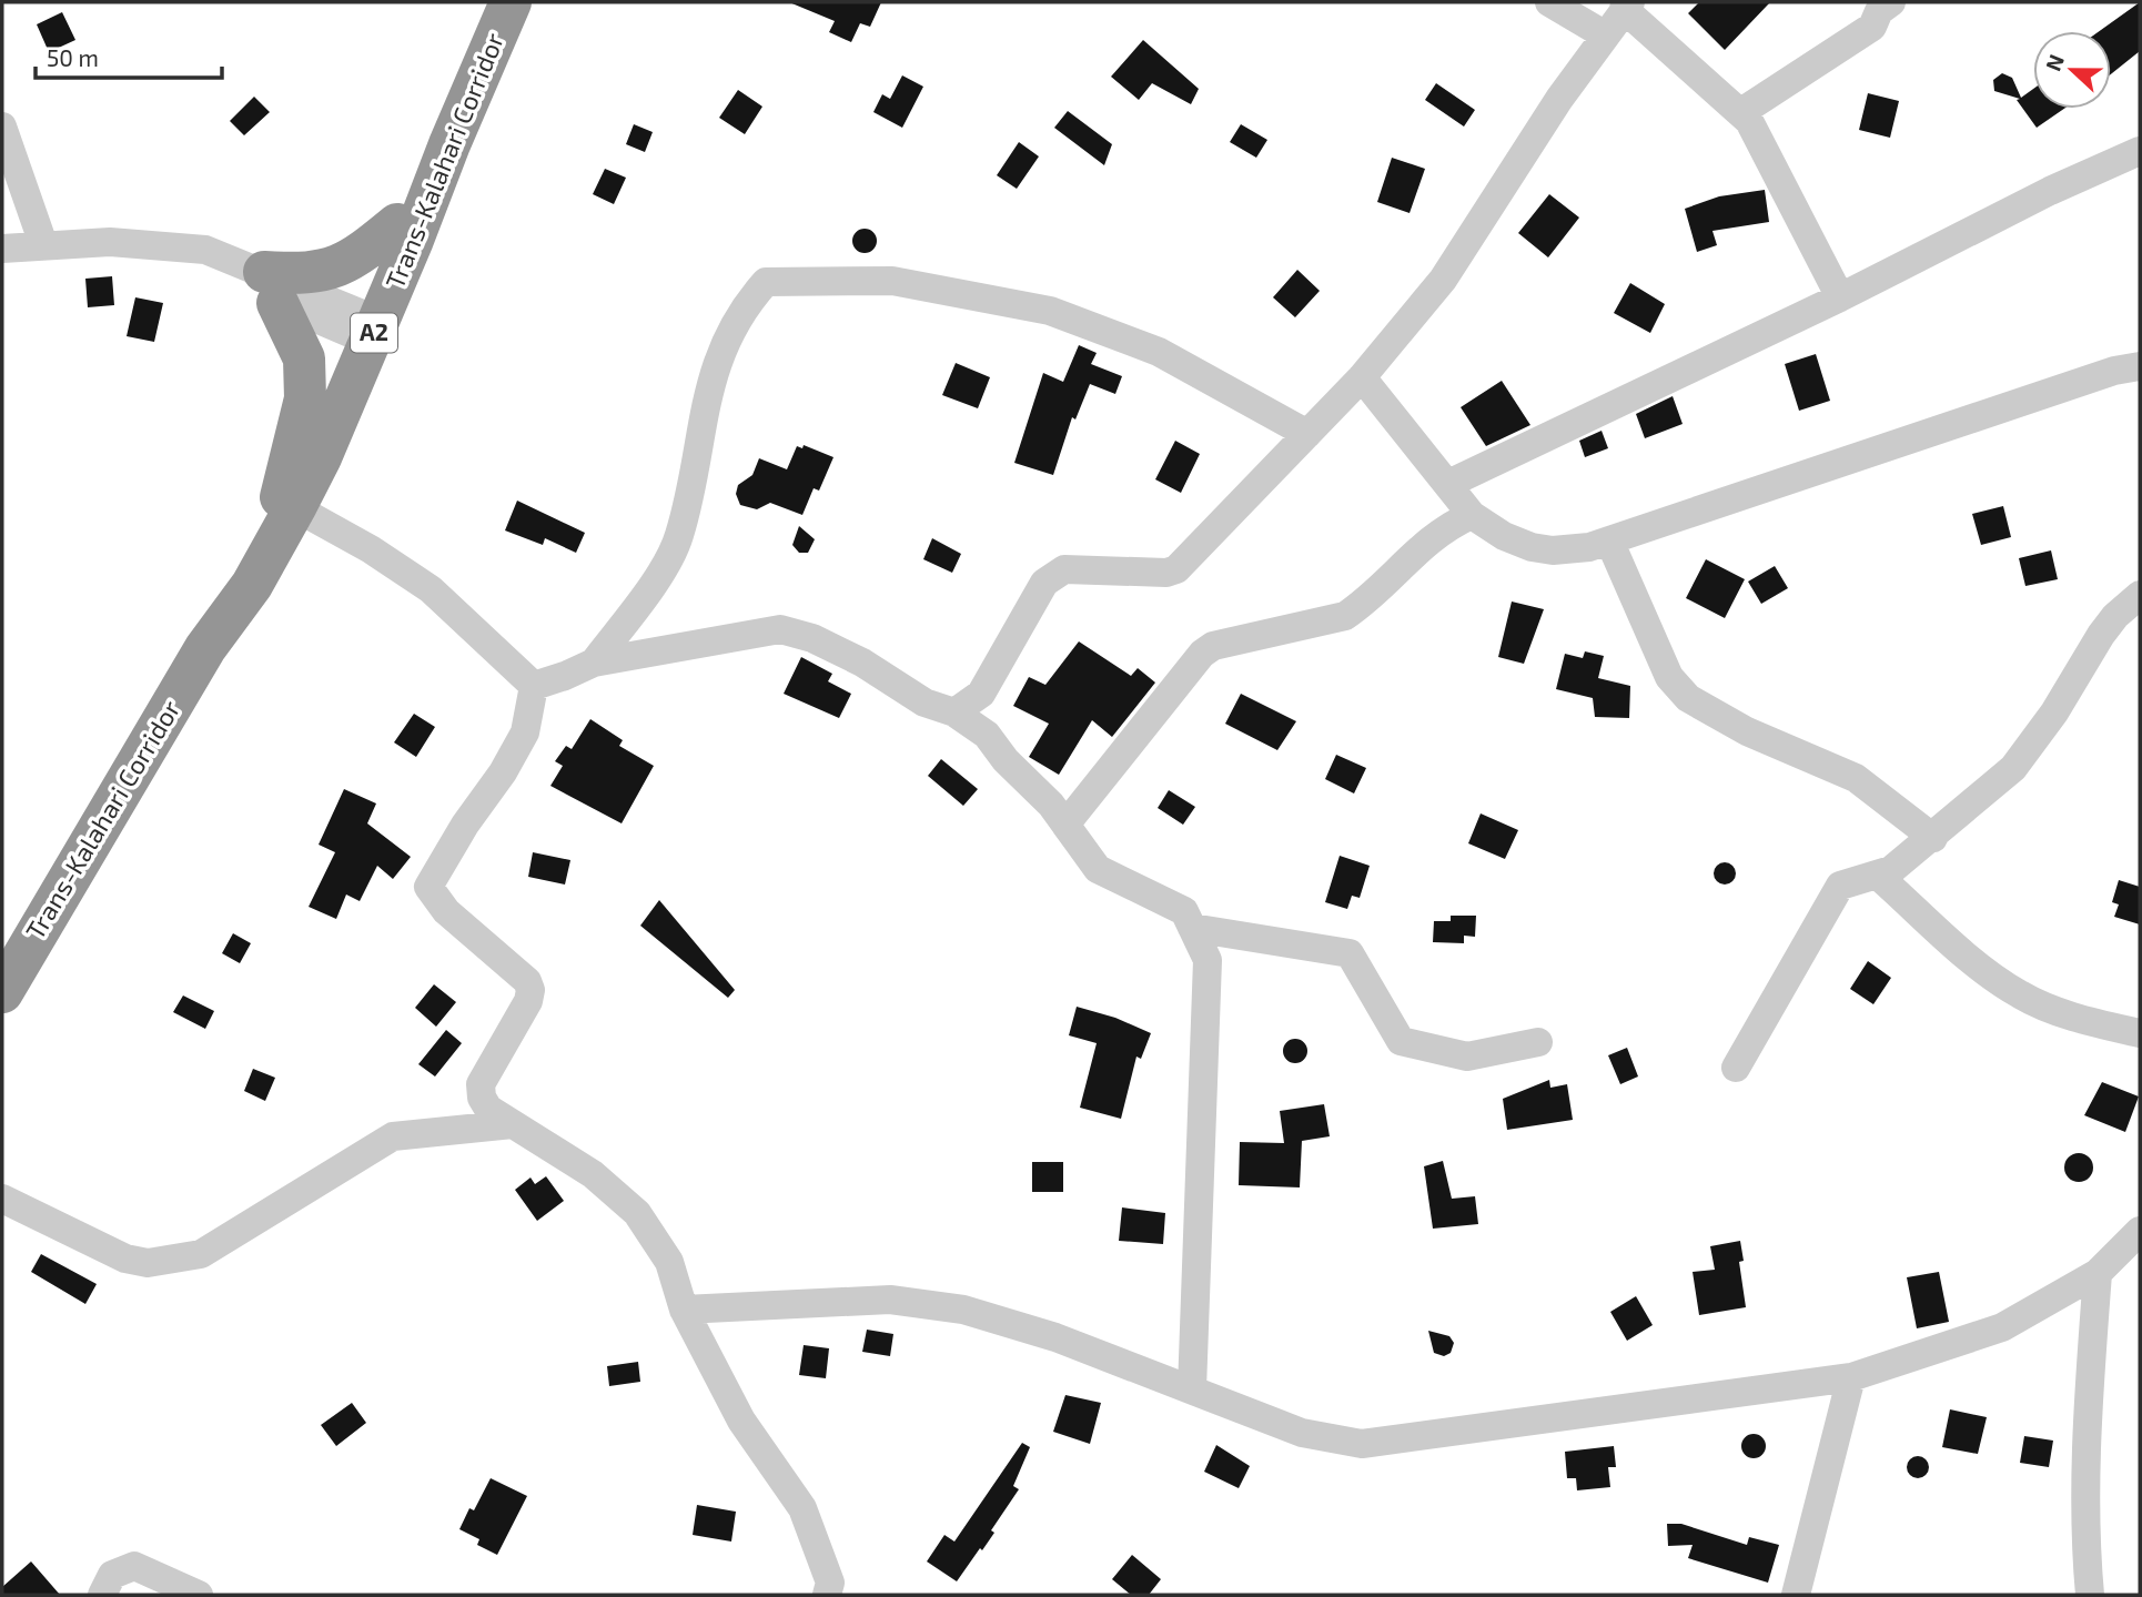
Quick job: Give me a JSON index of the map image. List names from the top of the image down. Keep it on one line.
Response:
{"streets":{"highway":["Trans-Kalahari Corridor","A2"]},"scale_bar":"50 m","north":"left"}
